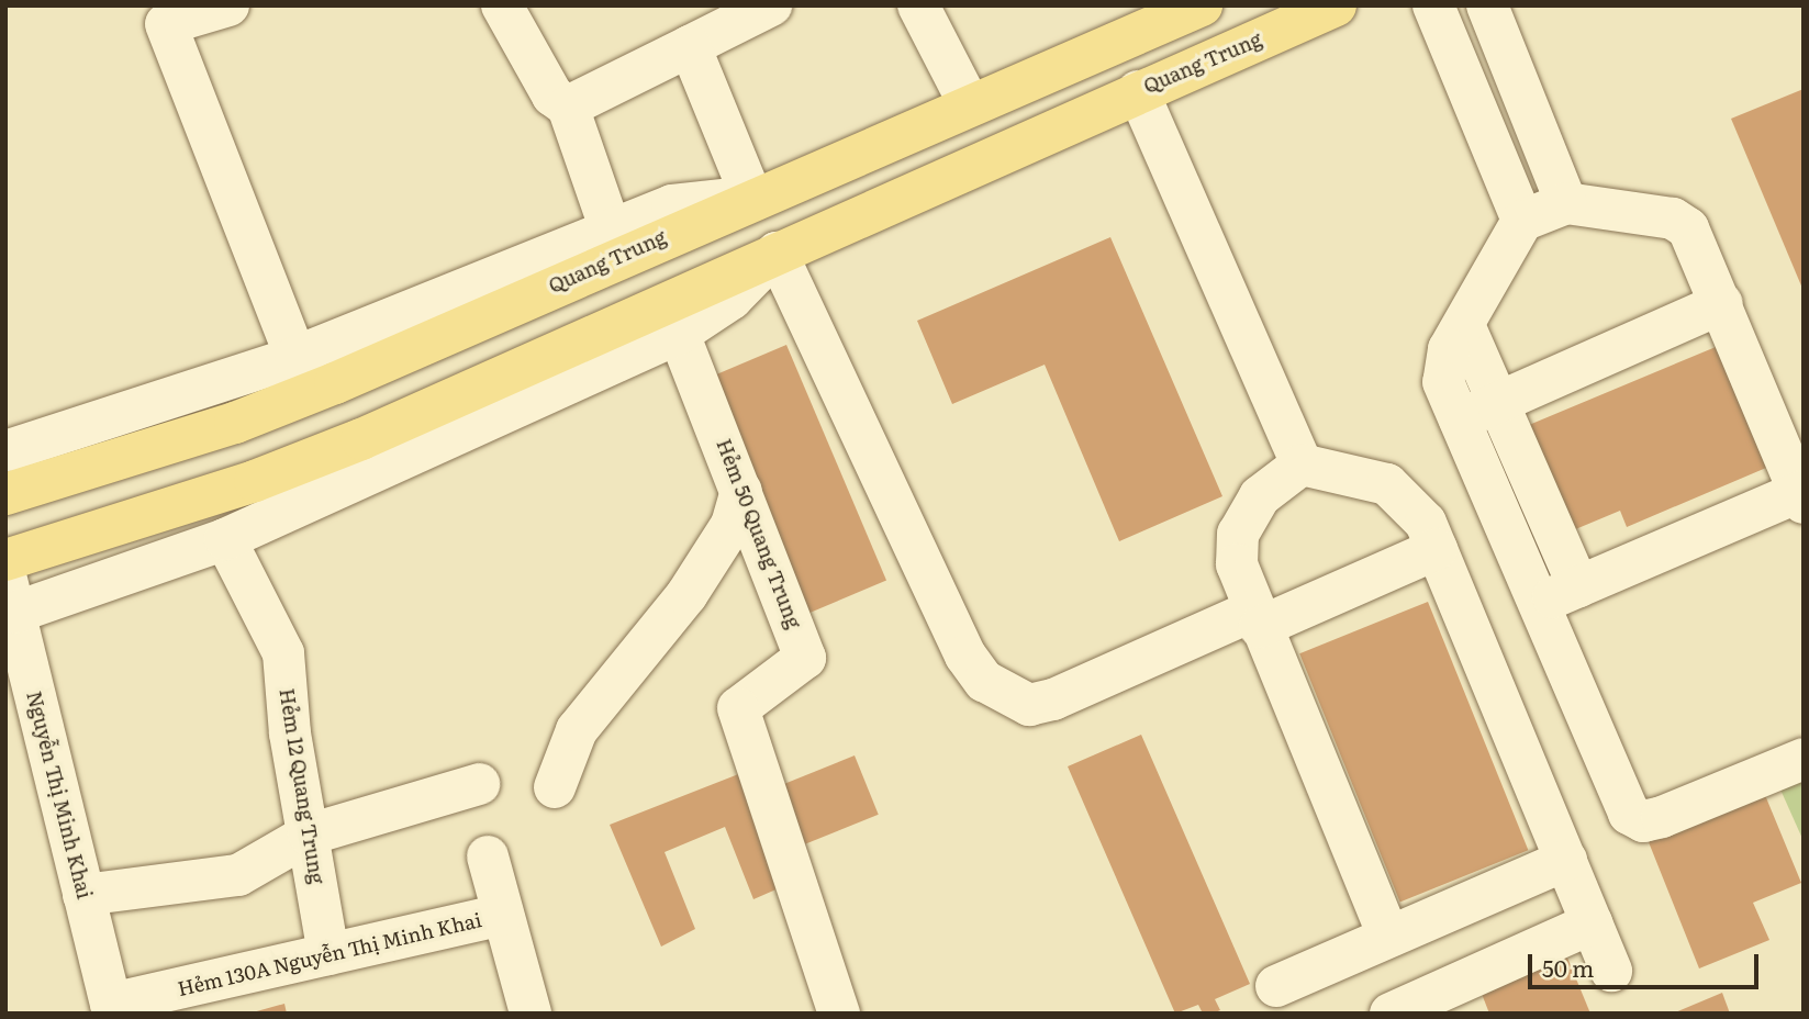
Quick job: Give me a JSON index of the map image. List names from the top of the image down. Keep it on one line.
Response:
{"streets":{"main road":["Quang Trung"],"street":["Hẻm 50 Quang Trung","Hẻm 12 Quang Trung","Nguyễn Thị Minh Khai","Hẻm 130A Nguyễn Thị Minh Khai"]},"crossings":[["Quang Trung","Hẻm 50 Quang Trung"],["Quang Trung","Hẻm 12 Quang Trung"],["Quang Trung","Nguyễn Thị Minh Khai"],["Hẻm 12 Quang Trung","Hẻm 130A Nguyễn Thị Minh Khai"],["Nguyễn Thị Minh Khai","Hẻm 130A Nguyễn Thị Minh Khai"]],"scale_bar":"50 m"}
